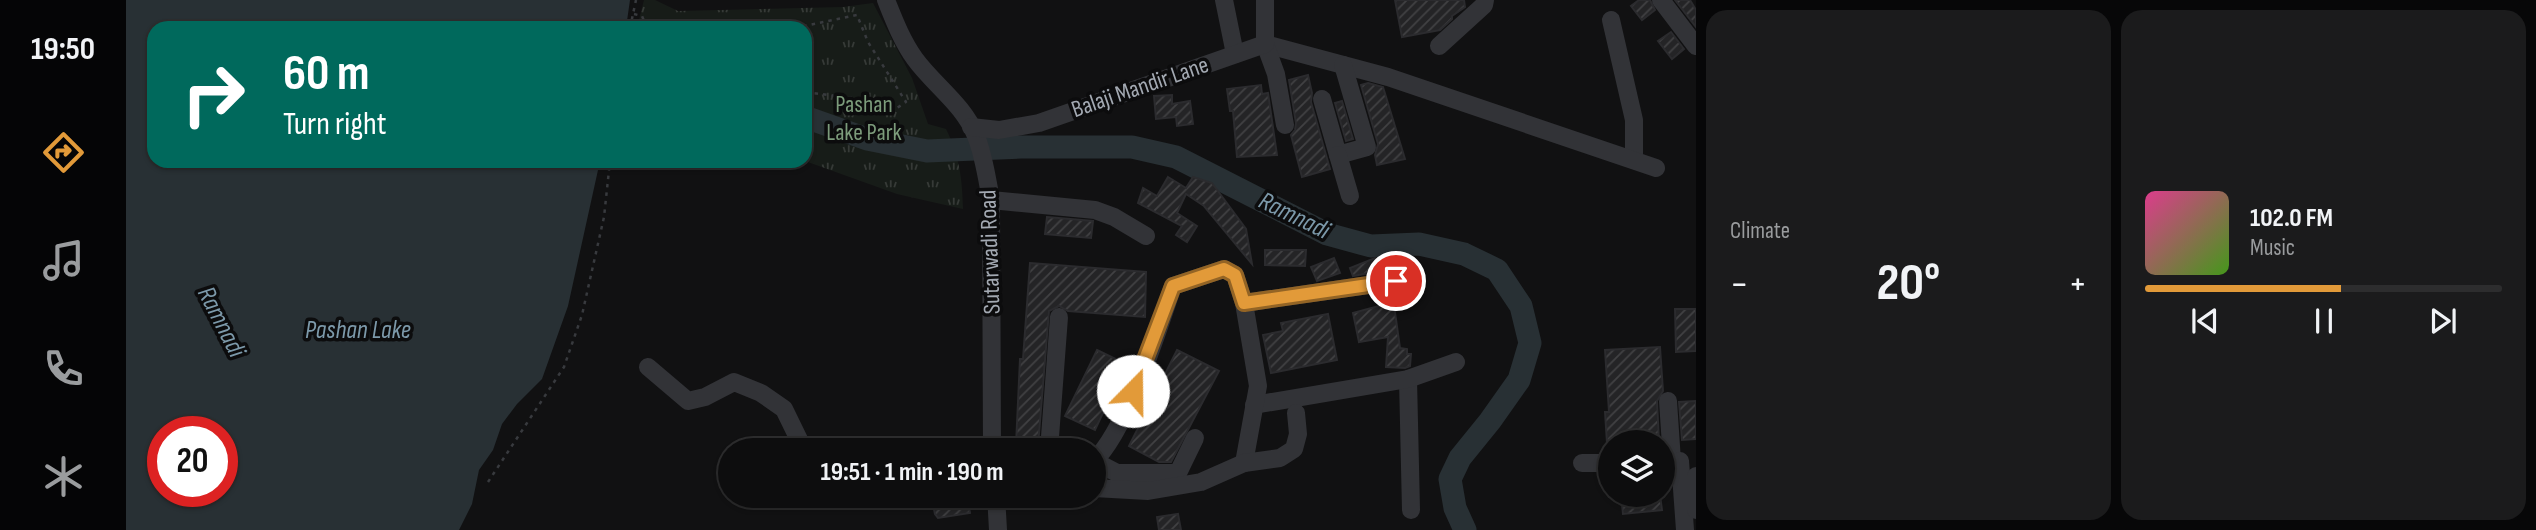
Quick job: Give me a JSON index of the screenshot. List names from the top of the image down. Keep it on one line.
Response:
{"streets":{"street":["Balaji Mandir Lane","Sutarwadi Road"]},"crossings":[["Balaji Mandir Lane","Sutarwadi Road"]],"water":["Ramnadi","Pashan Lake"],"parks":["Pashan Lake Park"],"page":{"tabs":"19:50","tile":"Climate","turn":["60 m","Turn right"],"song":["102.0 FM","Music"],"heat":["−","20°","+"],"limit":"20","trip":"19:51 · 1 min · 190 m"}}
